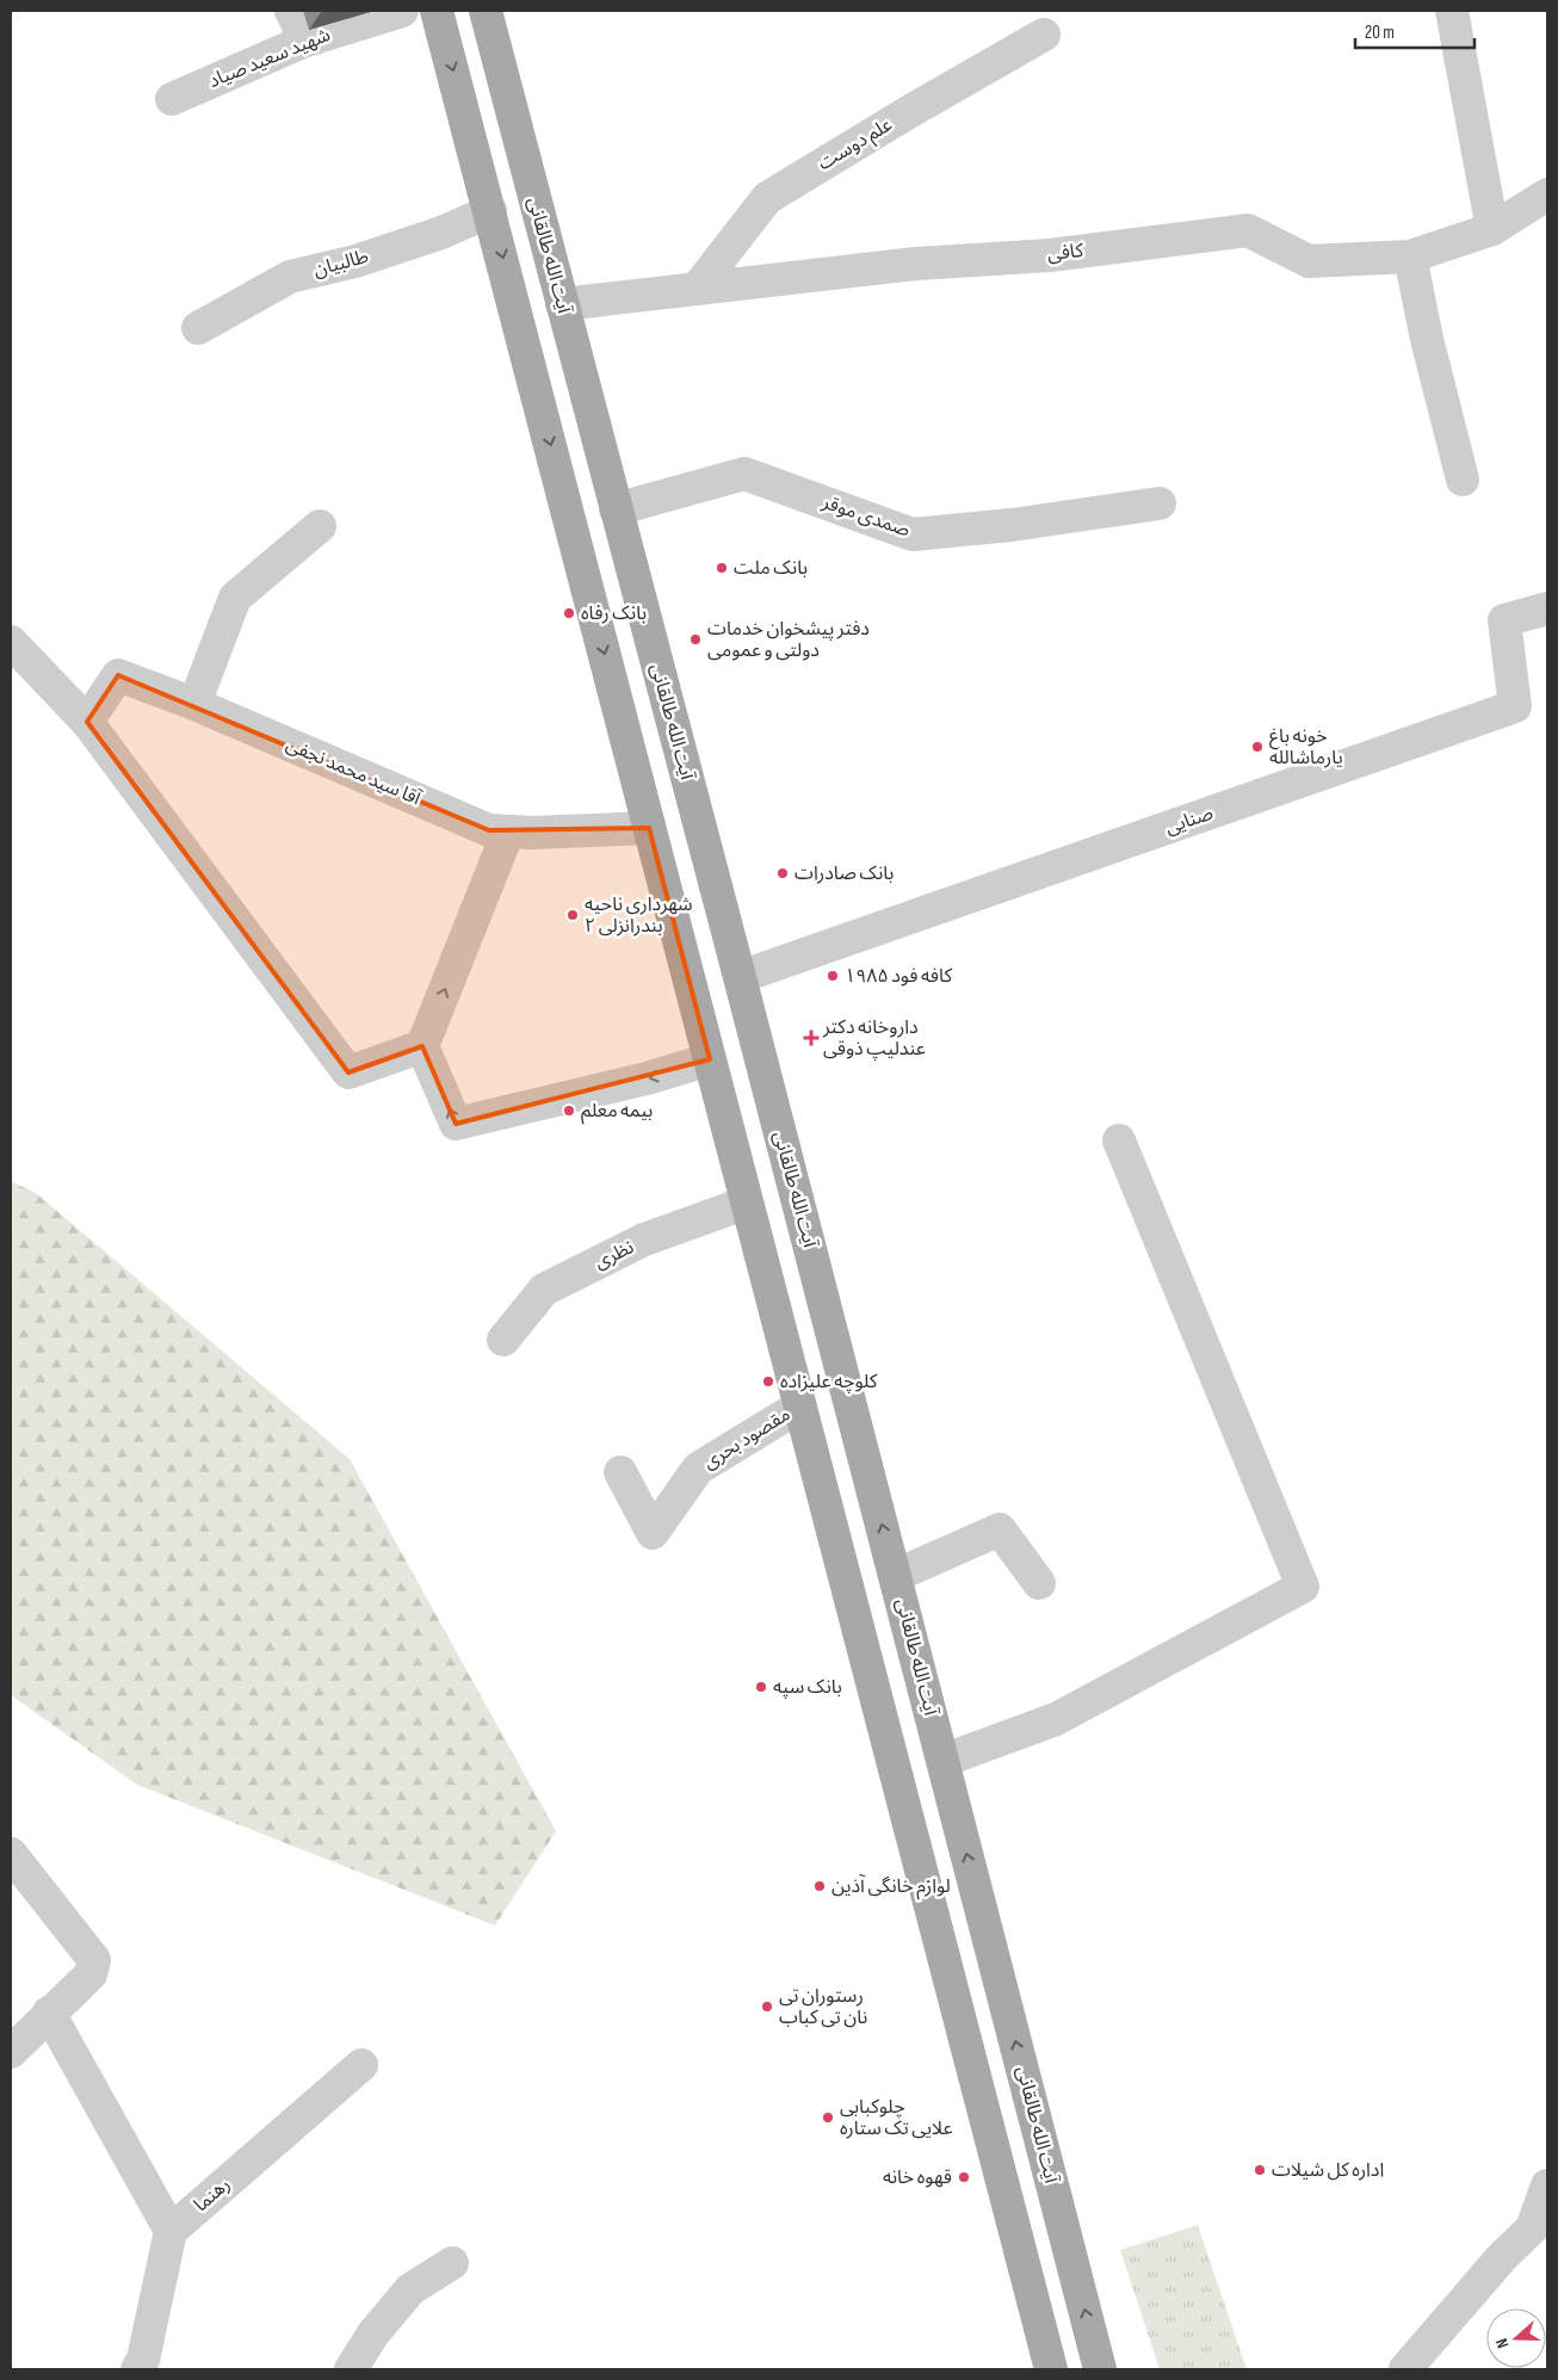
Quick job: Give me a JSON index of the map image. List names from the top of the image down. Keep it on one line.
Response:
{"streets":{"main road":["آیت الله طالقانی"],"street":["شهید سعید صیاد","علم دوست","کافی","طالبیان","صمدی موقر","آقا سید محمد نجفی","صنایی","نظری","مقصود بحری","رهنما"]},"crossings":[["علم دوست","کافی"],["کافی","آیت الله طالقانی"],["آیت الله طالقانی","صمدی موقر"],["آیت الله طالقانی","صنایی"]],"places":{"other":["بانک ملت","بانک رفاه","دفتر پیشخوان خدمات دولتی و عمومی","خونه باغ یارماشالله","بانک صادرات","شهرداری ناحیه ۲ بندرانزلی","کافه فود ۱۹۸۵","بیمه معلم","کلوچه علیزاده","بانک سپه","لوازم خانگی آذین","رستوران تی نان تی کباب","چلوکبابی علایی تک ستاره","اداره کل شیلات","قهوه خانه"],"health":["داروخانه دکتر عندلیپ ذوقی"]},"scale_bar":"20 m","north":"left"}
